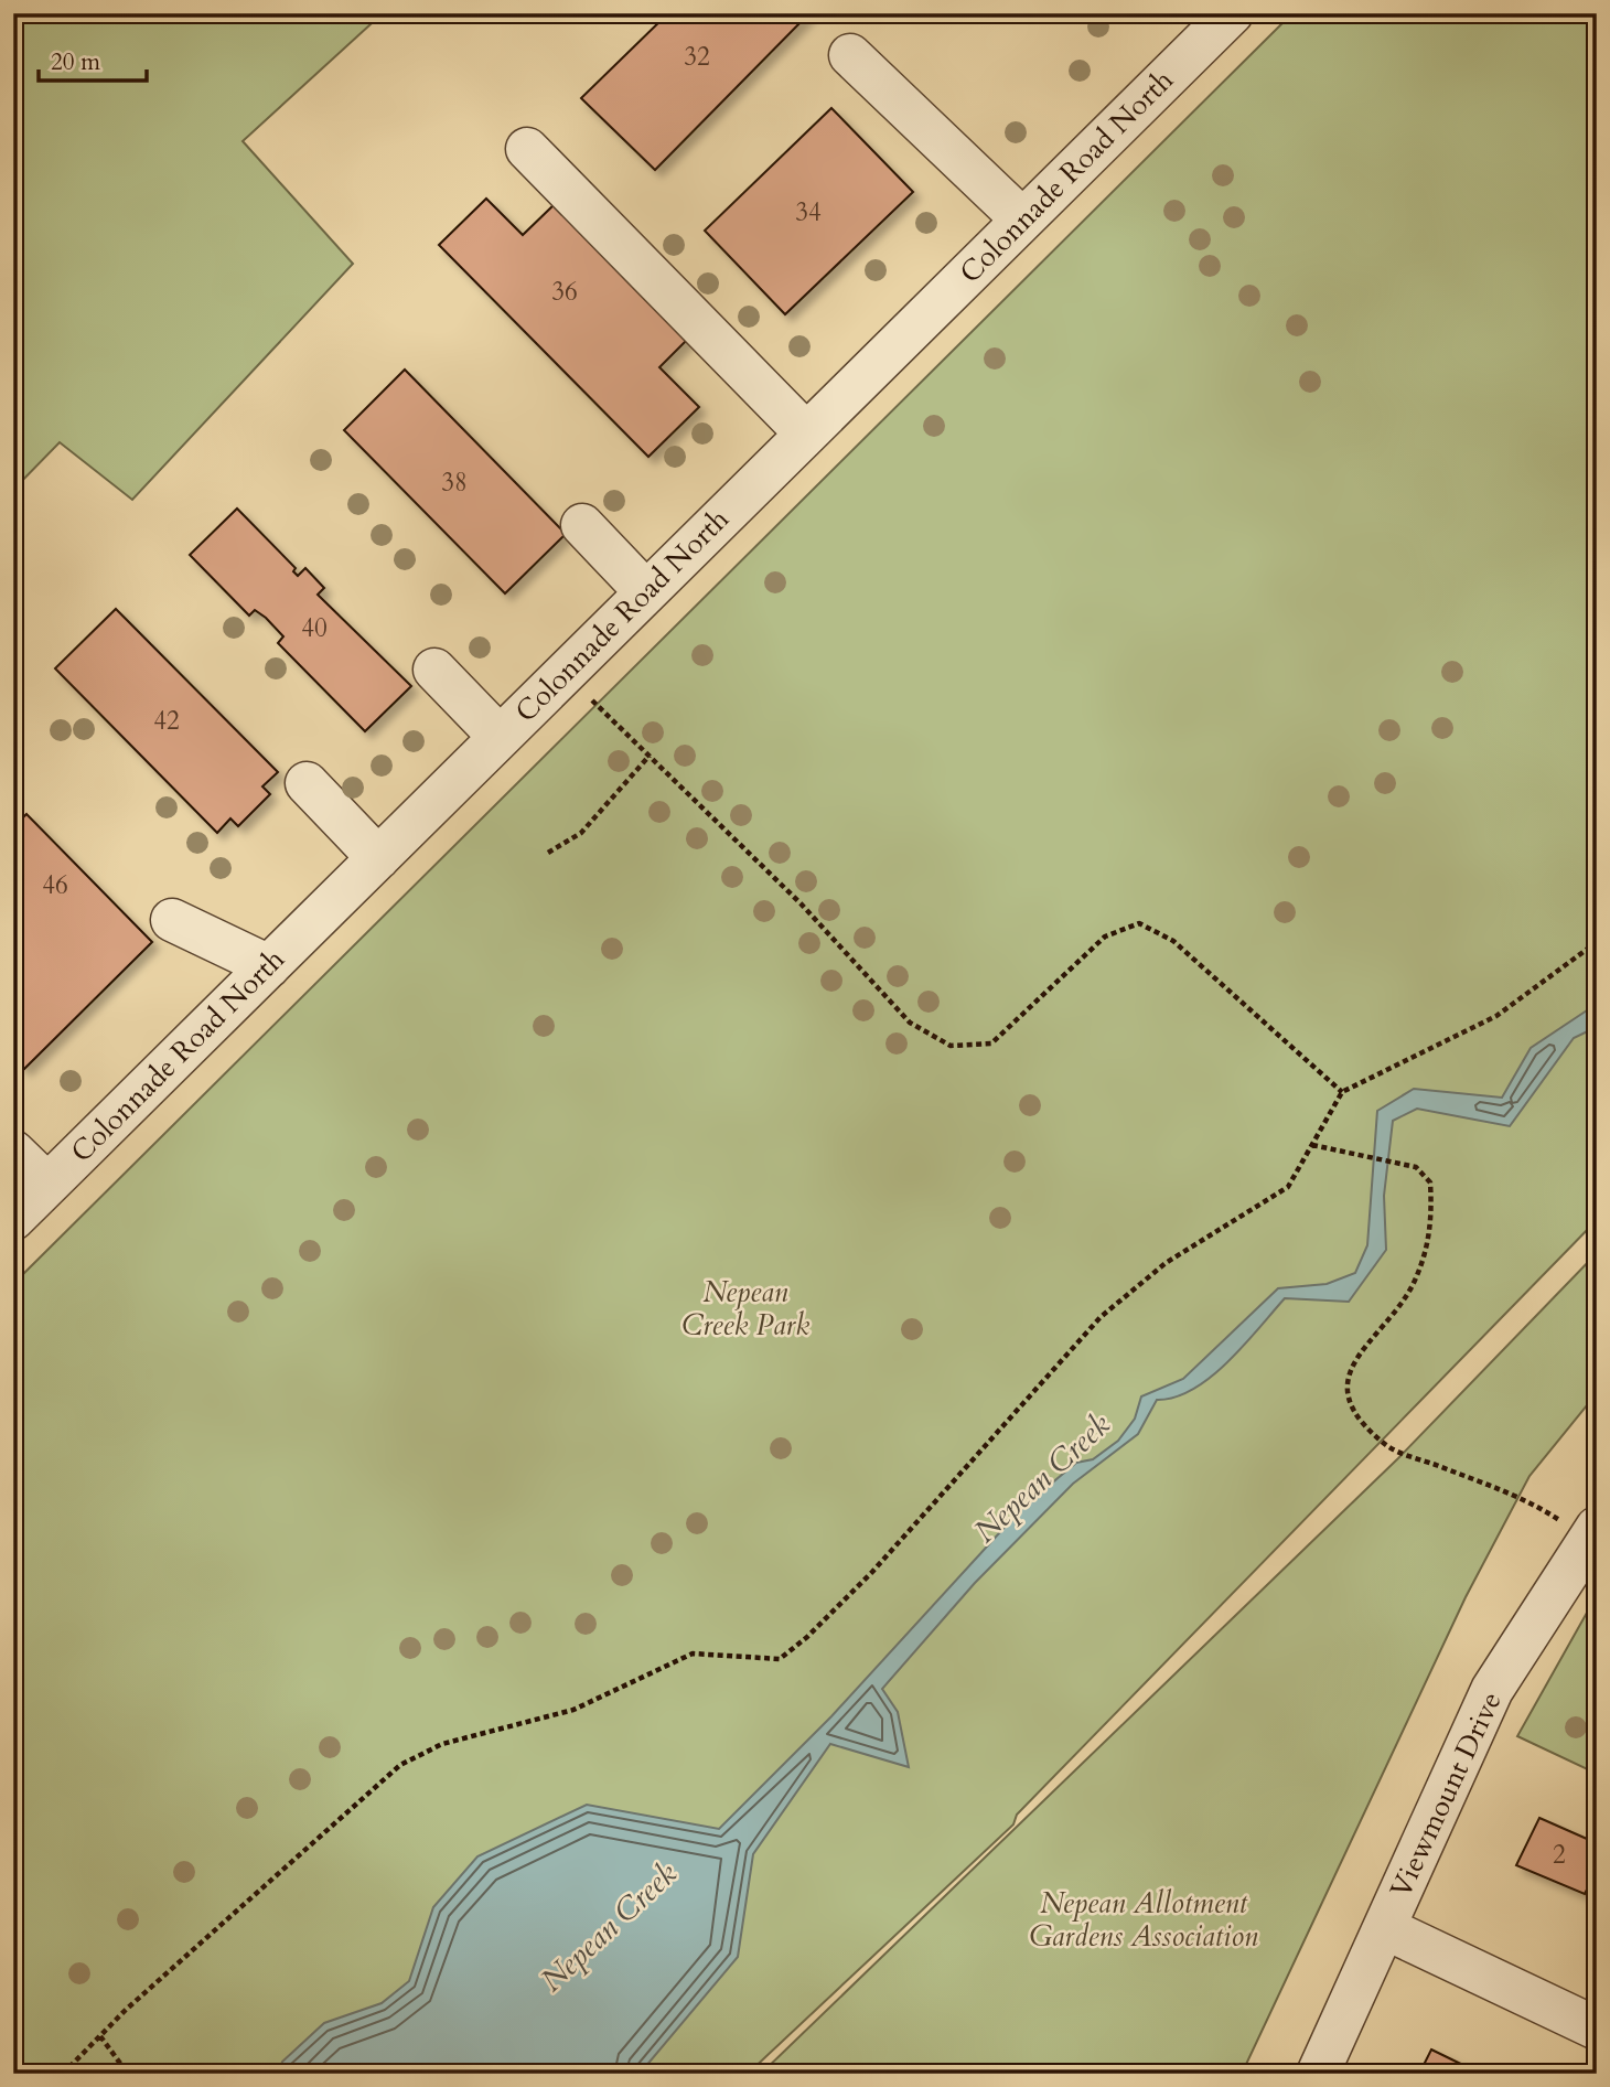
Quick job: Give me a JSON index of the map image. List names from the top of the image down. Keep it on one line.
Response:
{"streets":{"street":["Colonnade Road North","Viewmount Drive"]},"water":["Nepean Creek"],"parks":["Nepean Creek Park","Nepean Allotment Gardens Association"],"house_numbers":["32","34","36","38","40","42","46","2"],"scale_bar":"20 m"}
